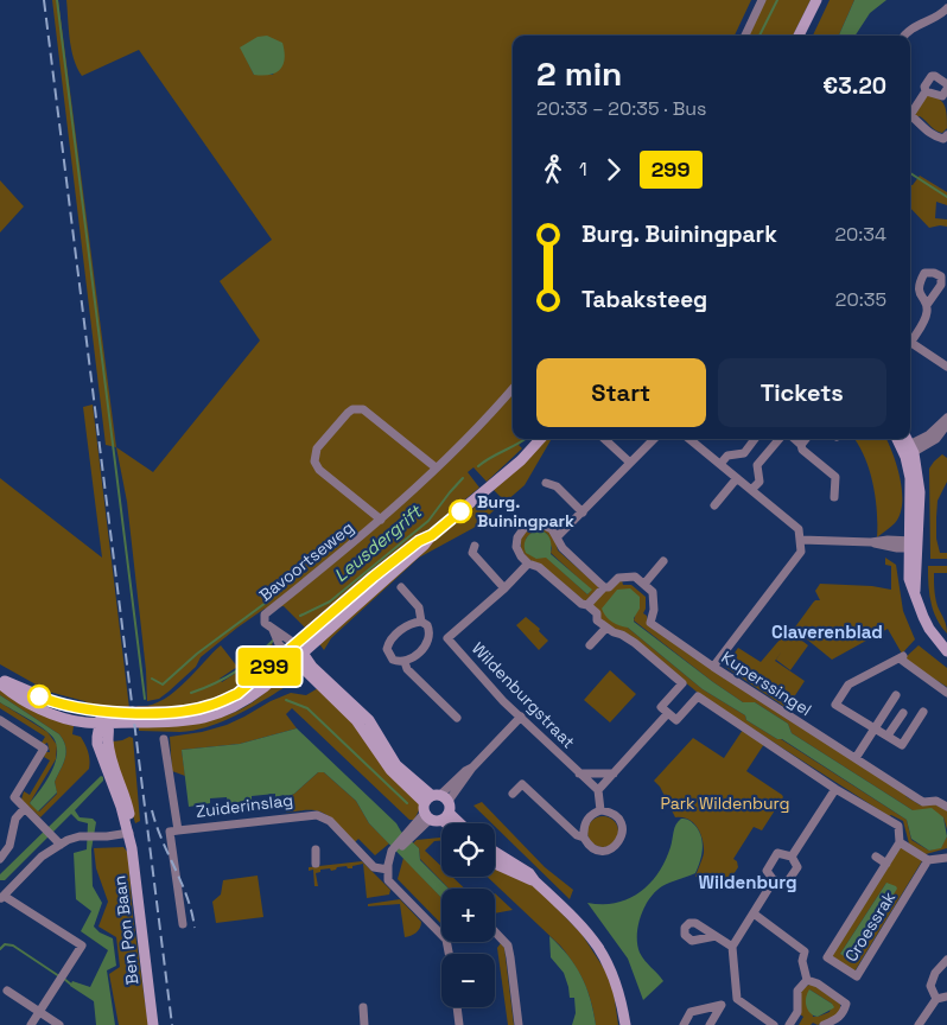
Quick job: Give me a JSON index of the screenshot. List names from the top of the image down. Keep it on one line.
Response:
{"streets":{"street":["Bavoortseweg","Kuperssingel","Wildenburgstraat","Zuiderinslag","Croessrak","Ben Pon Baan"]},"districts":["Claverenblad","Wildenburg"],"water":["Leusdergrift"],"parks":["Park Wildenburg"],"places":["Burg. Buiningpark"],"lines":["bus line 299"],"page":{"on_map":"299","heading":["2 min","20:33 – 20:35 · Bus","€3.20"],"legs":["1","299"],"list":[{"name":"Burg. Buiningpark","value":"20:34"},{"name":"Tabaksteeg","value":"20:35"}],"buttons":["Start","Tickets"],"map_buttons":["+","−"]}}
